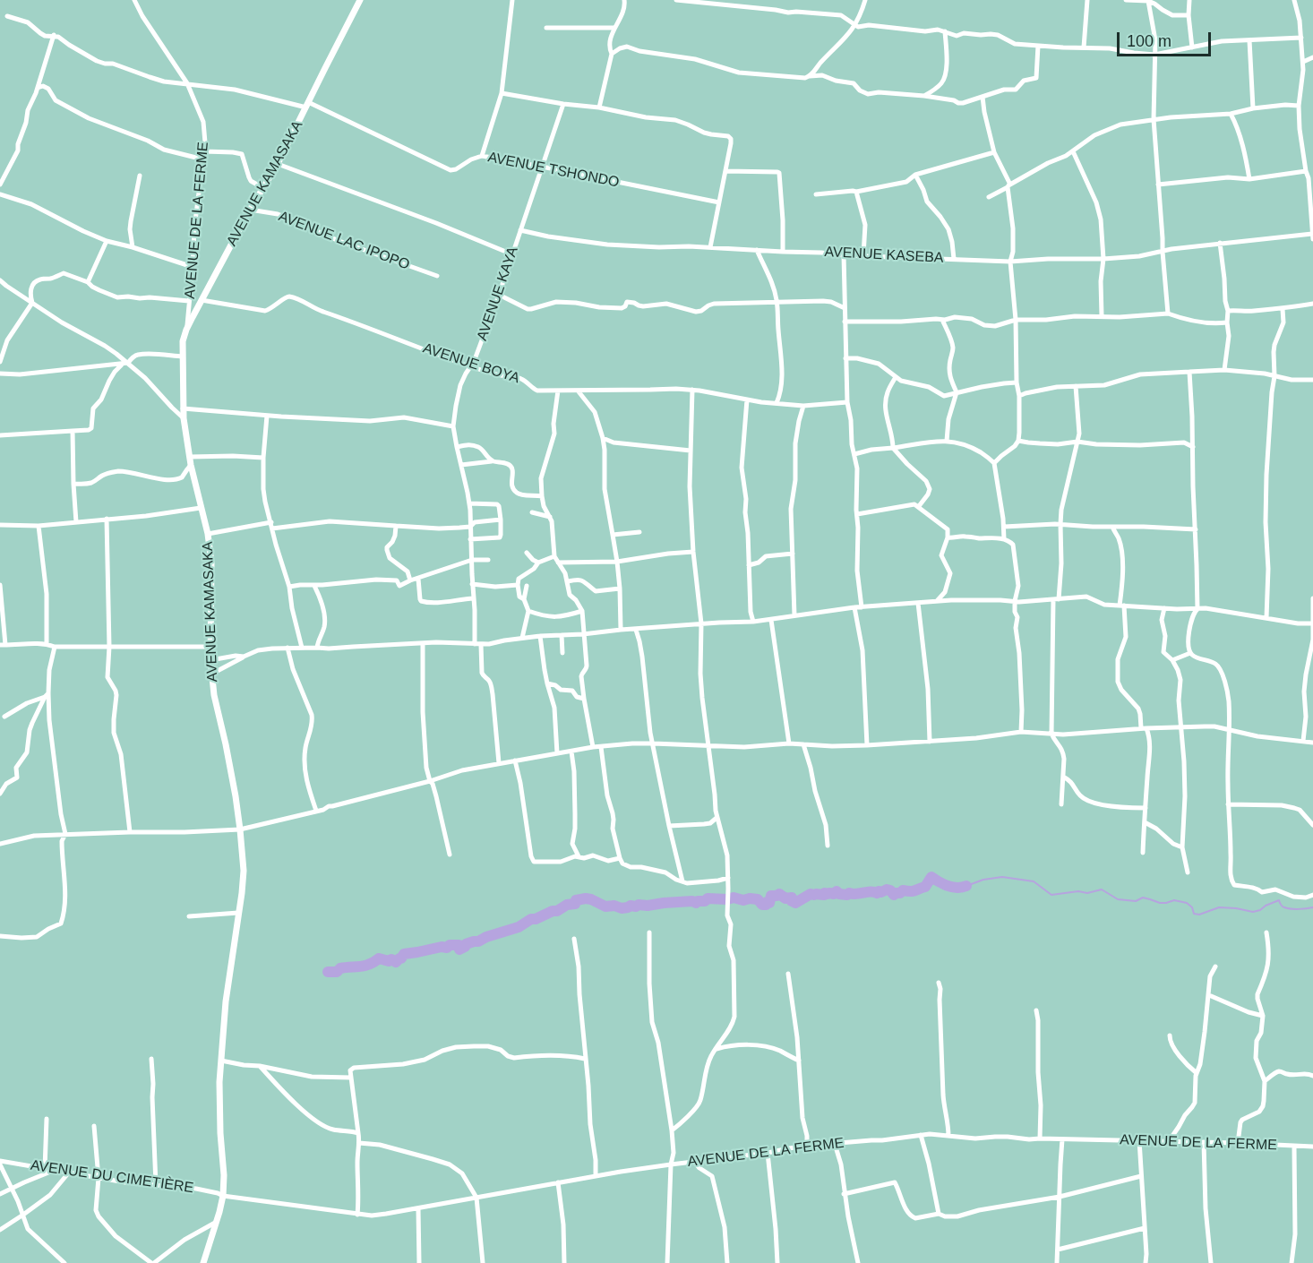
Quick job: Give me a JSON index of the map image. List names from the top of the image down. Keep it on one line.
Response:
{"streets":{"street":["AVENUE TSHONDO","AVENUE KAMASAKA","AVENUE DE LA FERME","AVENUE LAC IPOPO","AVENUE KASEBA","AVENUE KAYA","AVENUE BOYA","AVENUE DU CIMETIÈRE"]},"crossings":[["AVENUE TSHONDO","AVENUE KAMASAKA"],["AVENUE TSHONDO","AVENUE KAYA"],["AVENUE KAMASAKA","AVENUE DE LA FERME"],["AVENUE KAMASAKA","AVENUE LAC IPOPO"],["AVENUE KAMASAKA","AVENUE BOYA"],["AVENUE KAMASAKA","AVENUE DU CIMETIÈRE"],["AVENUE DE LA FERME","AVENUE DU CIMETIÈRE"],["AVENUE KASEBA","AVENUE KAYA"],["AVENUE KAYA","AVENUE BOYA"]],"scale_bar":"100 m"}
